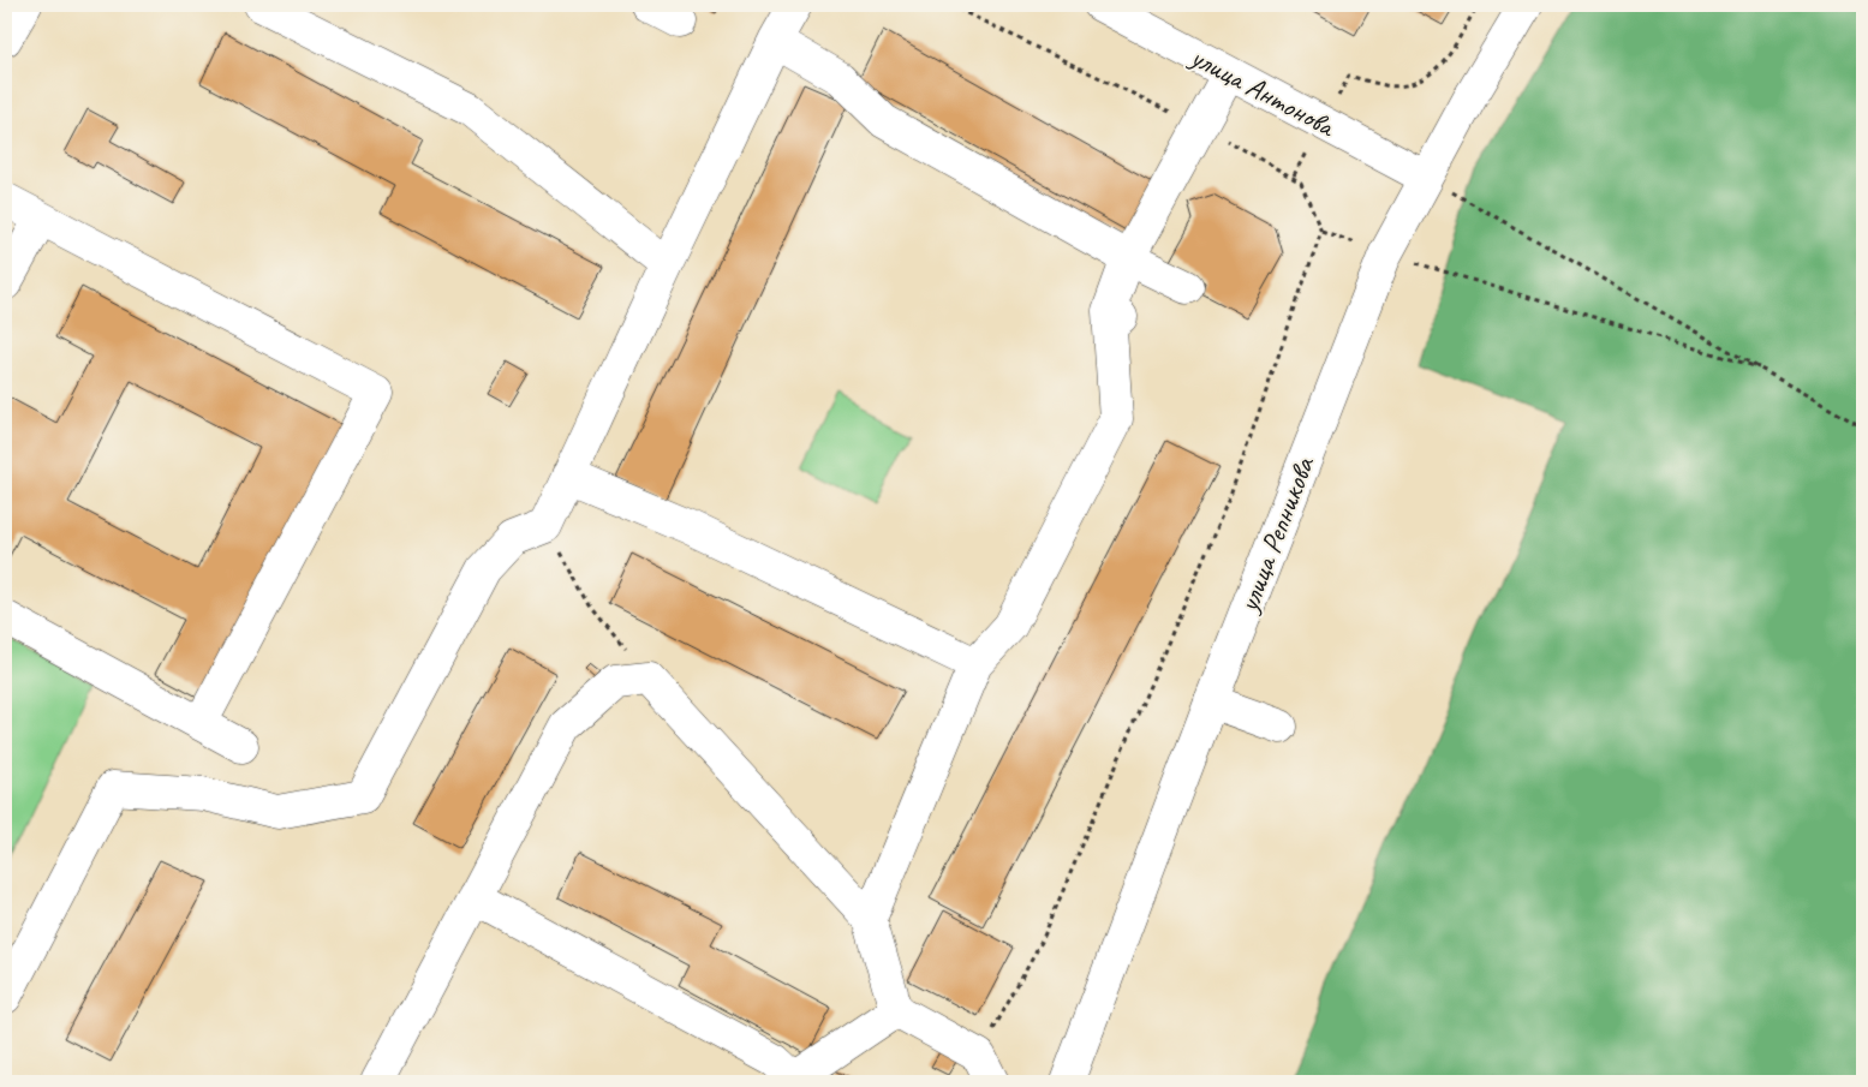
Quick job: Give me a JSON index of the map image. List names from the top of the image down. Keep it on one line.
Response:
{"streets":{"main road":["улица Антонова","улица Репникова"]},"crossings":[["улица Антонова","улица Репникова"]]}
